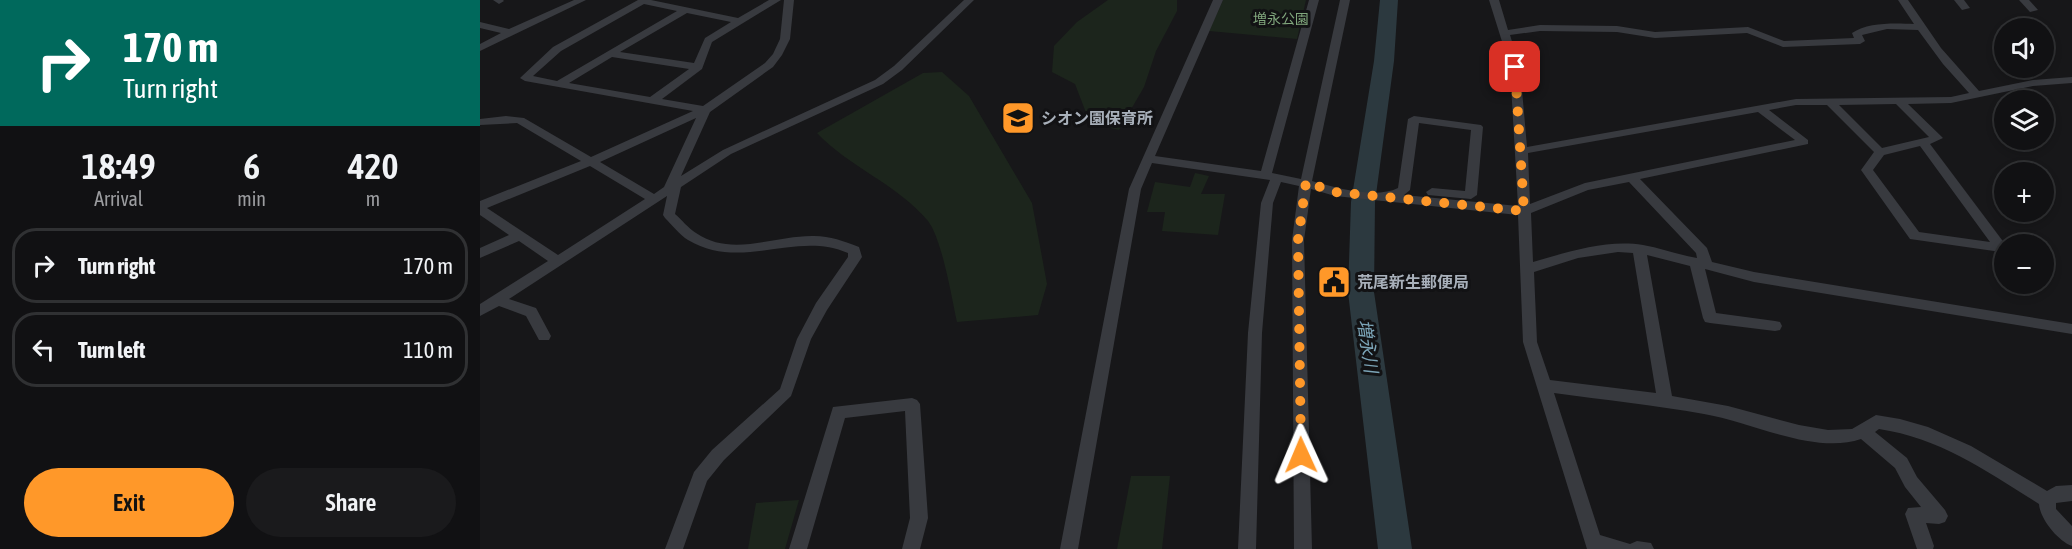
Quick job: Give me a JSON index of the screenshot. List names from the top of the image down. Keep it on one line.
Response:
{"water":["増永川"],"parks":["増永公園"],"places":{"school or university":["シオン園保育所"],"public building":["荒尾新生郵便局"]},"page":{"turn":["170 m","Turn right"],"map_buttons":["+","−"],"eta":["18:49","Arrival","6","min","420","m"],"list":[{"name":"Turn right","value":"170 m"},{"name":"Turn left","value":"110 m"}],"buttons":["Exit","Share"]}}
